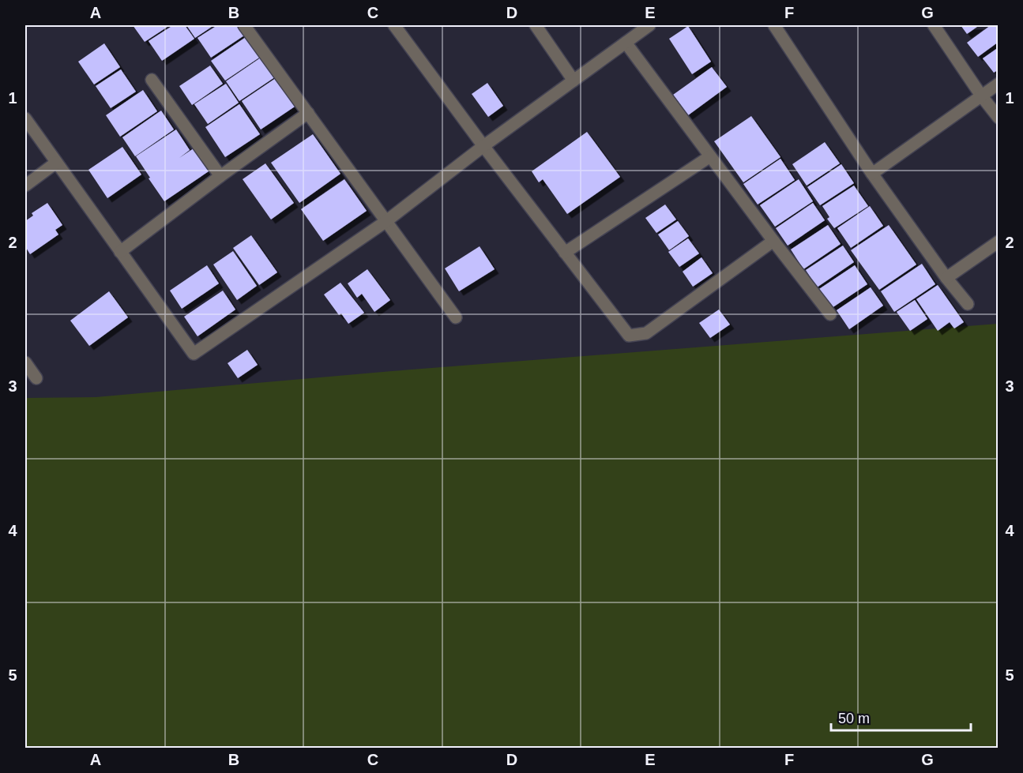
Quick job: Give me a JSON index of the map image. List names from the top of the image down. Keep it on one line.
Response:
{"scale_bar":"50 m","grid":{"columns":["A","B","C","D","E","F","G"],"rows":["1","2","3","4","5"]}}
